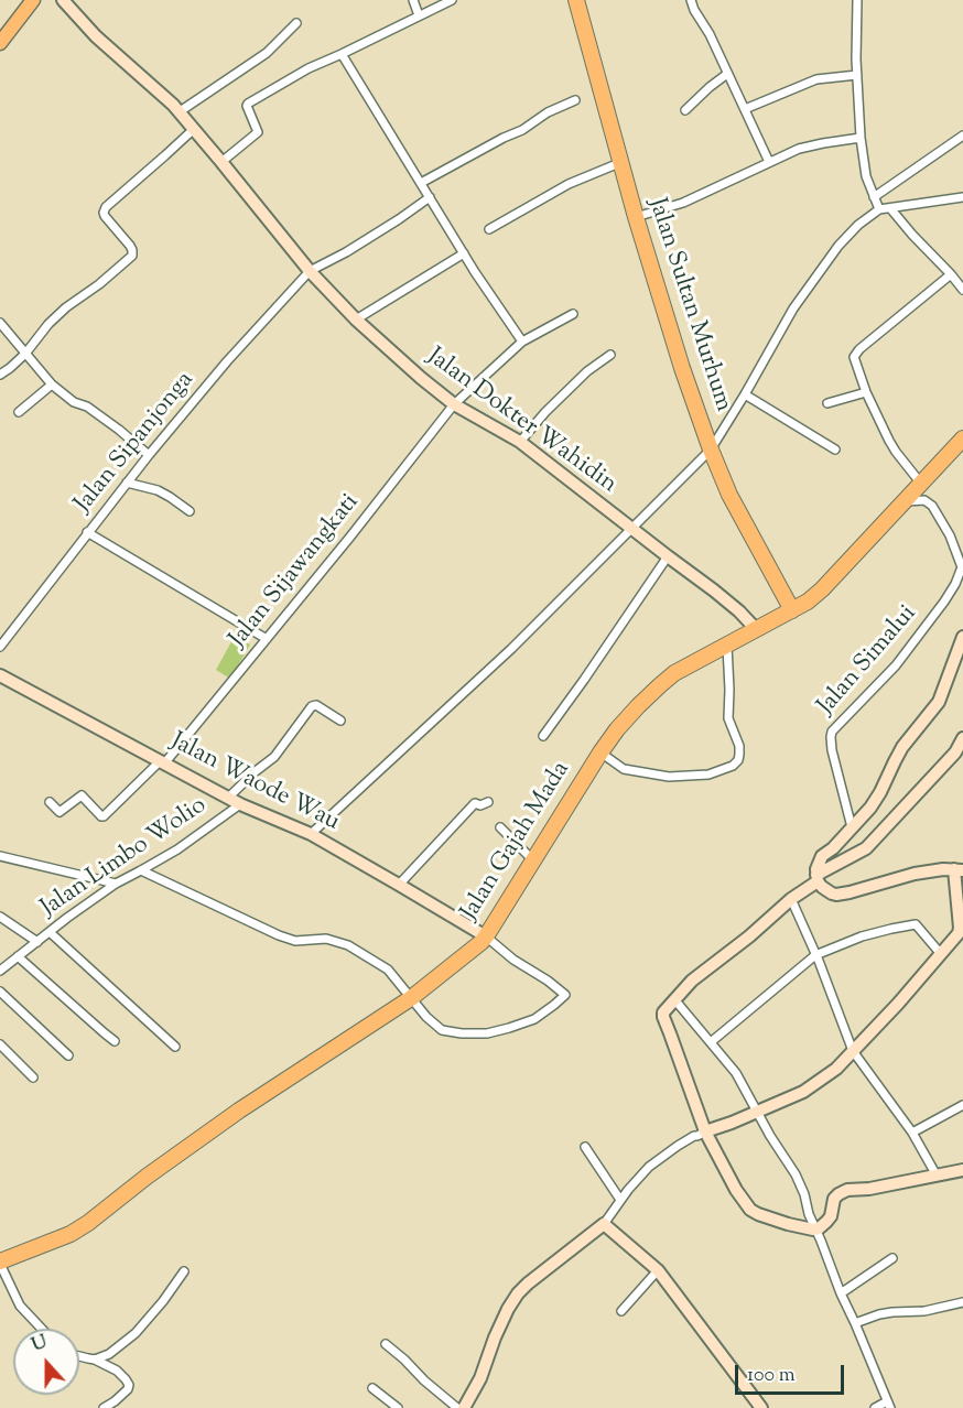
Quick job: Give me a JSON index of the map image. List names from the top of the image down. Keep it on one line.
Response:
{"streets":{"highway":["Jalan Sultan Murhum","Jalan Gajah Mada"],"street":["Jalan Dokter Wahidin","Jalan Sipanjonga","Jalan Sijawangkati","Jalan Simalui","Jalan Waode Wau","Jalan Limbo Wolio"]},"crossings":[["Jalan Sultan Murhum","Jalan Gajah Mada"],["Jalan Dokter Wahidin","Jalan Sipanjonga"],["Jalan Dokter Wahidin","Jalan Sijawangkati"],["Jalan Dokter Wahidin","Jalan Gajah Mada"],["Jalan Sijawangkati","Jalan Waode Wau"],["Jalan Waode Wau","Jalan Gajah Mada"],["Jalan Waode Wau","Jalan Limbo Wolio"]],"scale_bar":"100 m","north":"top"}
